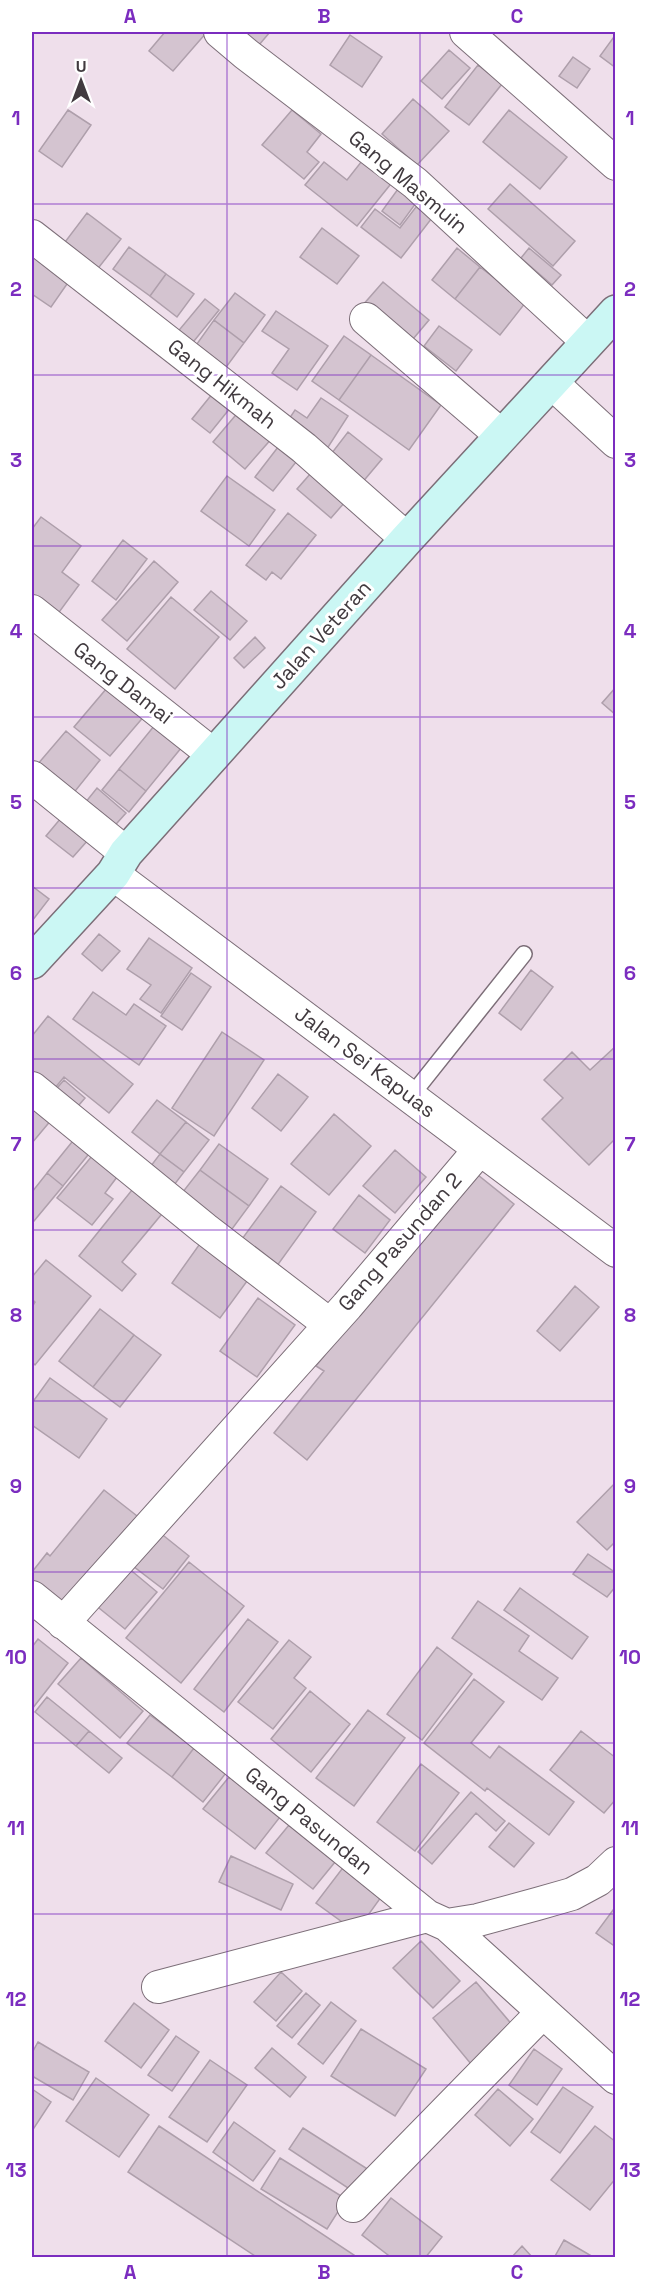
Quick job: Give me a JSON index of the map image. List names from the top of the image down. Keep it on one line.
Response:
{"streets":{"street":["Gang Masmuin","Gang Hikmah","Jalan Veteran","Gang Damai","Jalan Sei Kapuas","Gang Pasundan 2","Gang Pasundan"]},"crossings":[["Gang Masmuin","Jalan Veteran"],["Gang Hikmah","Jalan Veteran"],["Jalan Veteran","Gang Damai"],["Jalan Veteran","Jalan Sei Kapuas"],["Jalan Sei Kapuas","Gang Pasundan 2"]],"north":"top","grid":{"columns":["A","B","C"],"rows":["1","2","3","4","5","6","7","8","9","10","11","12","13"]}}
